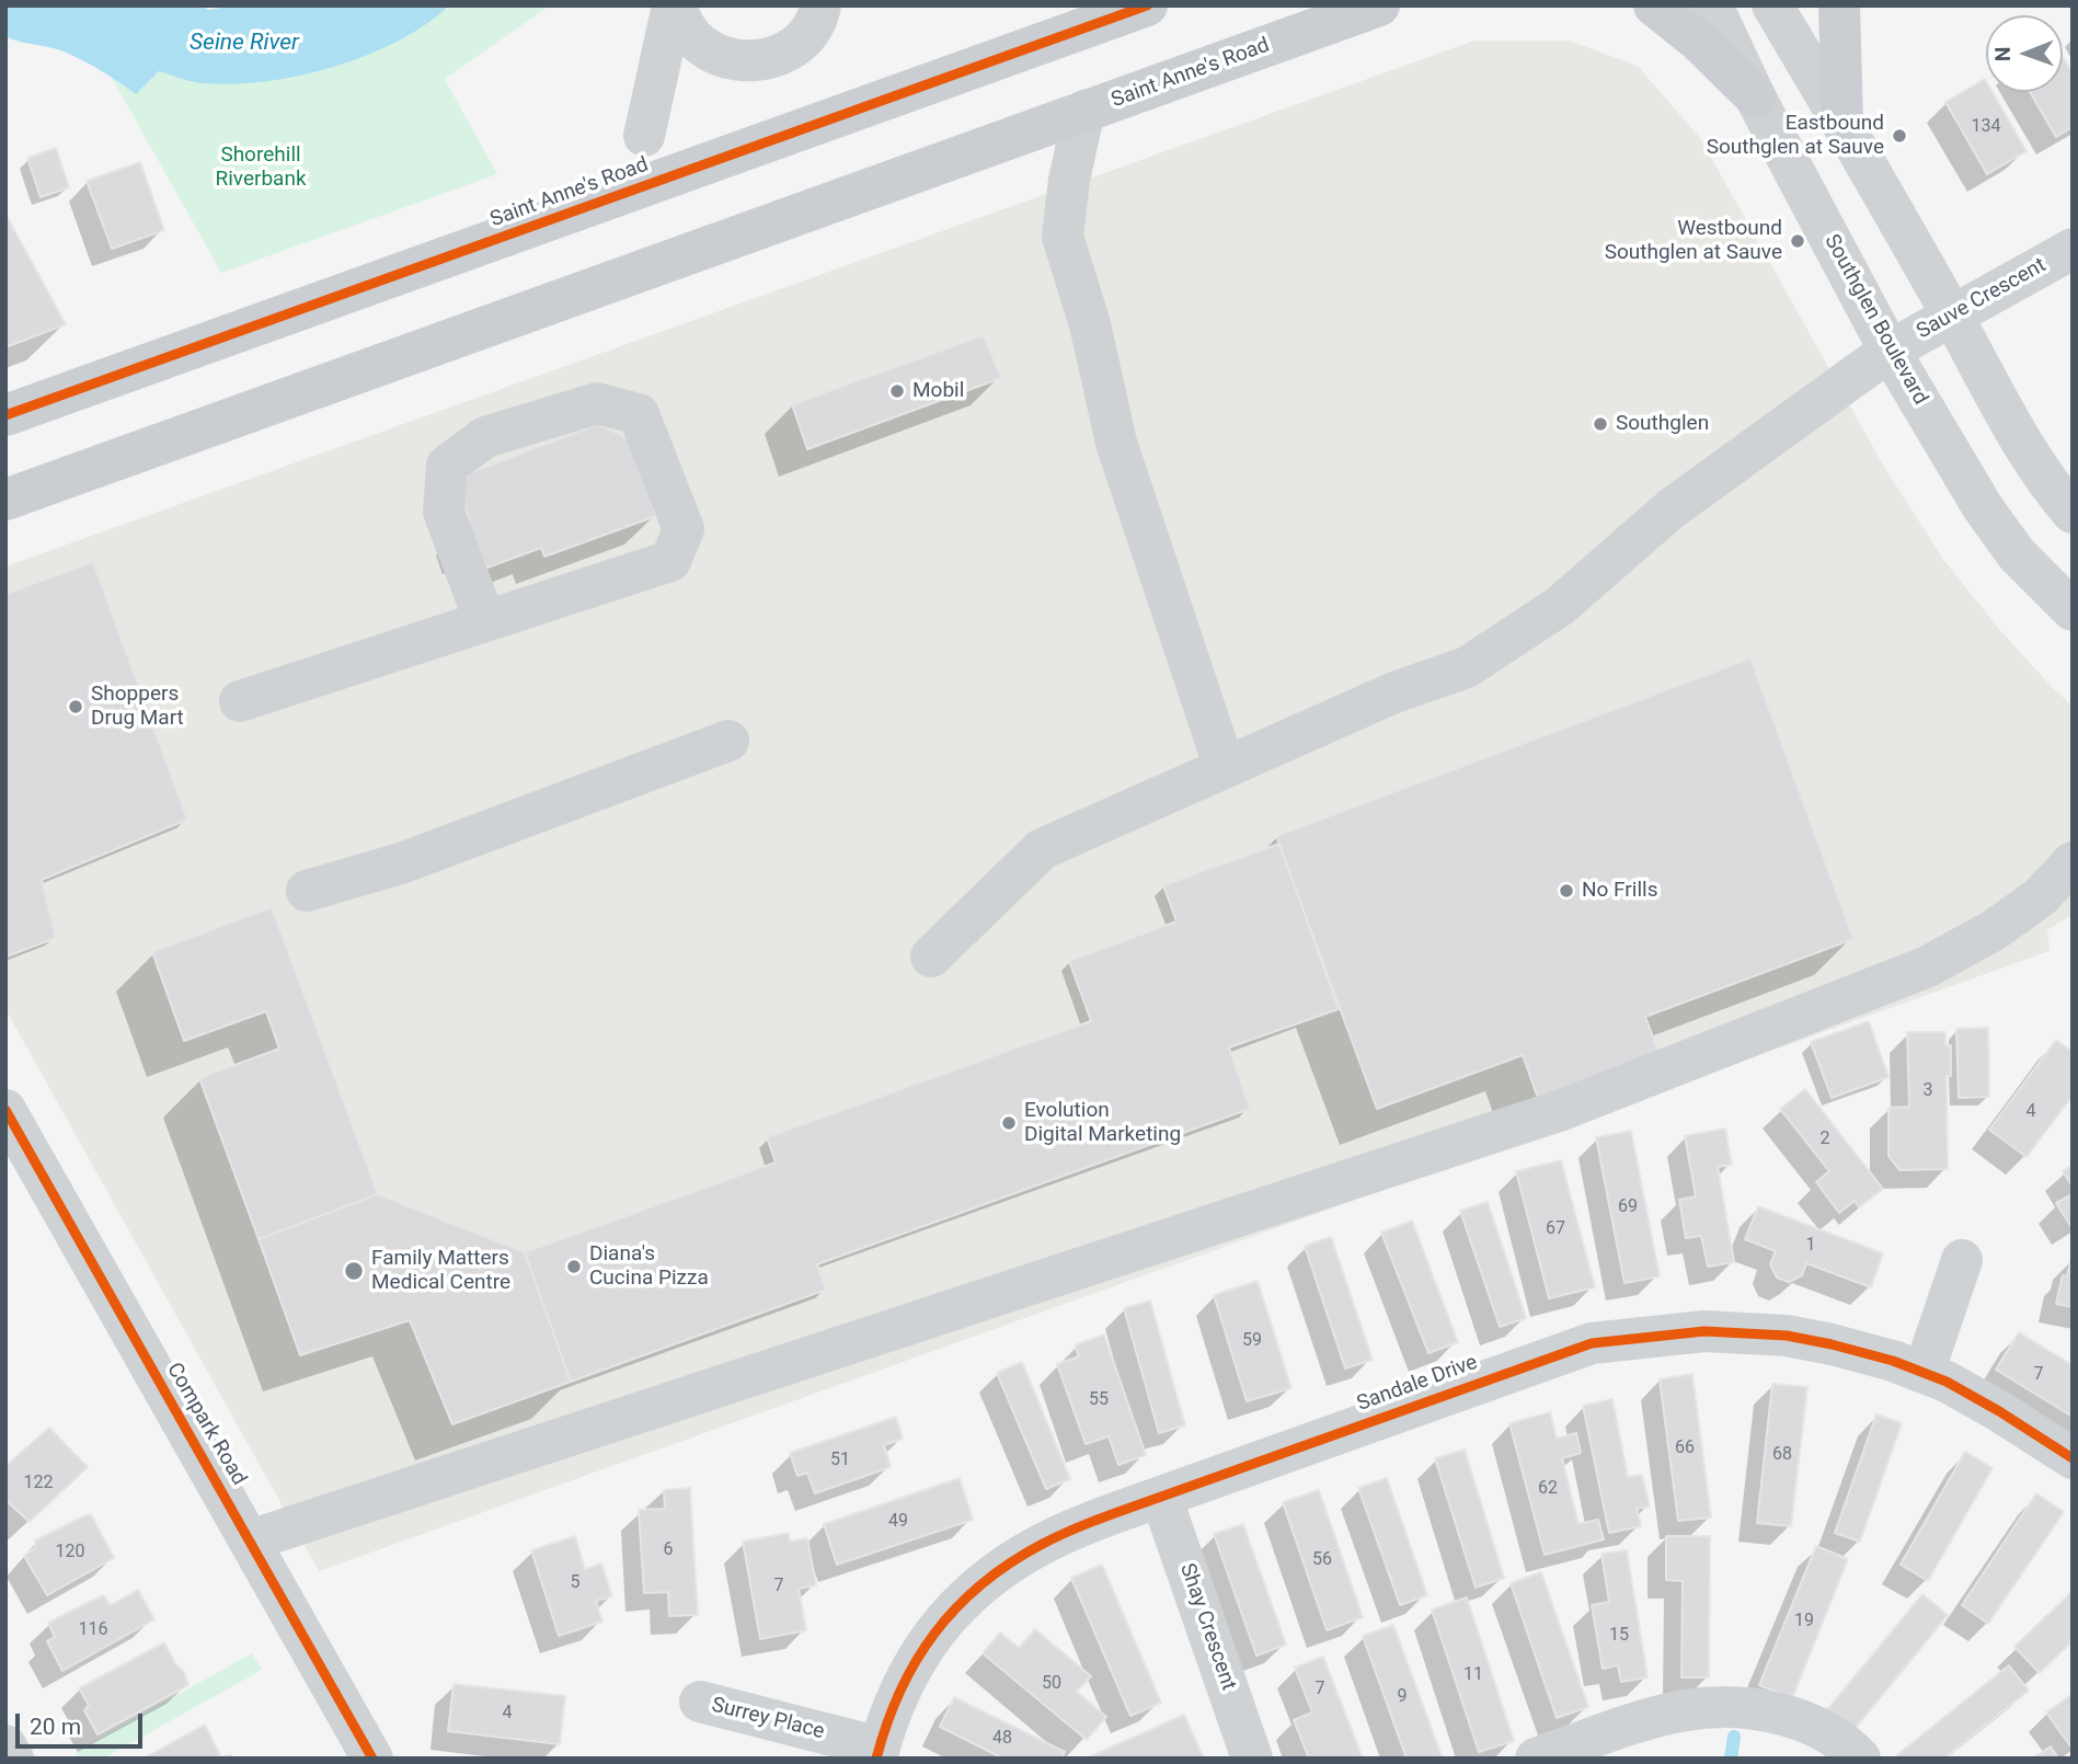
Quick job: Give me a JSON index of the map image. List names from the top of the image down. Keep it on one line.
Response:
{"streets":{"main road":["Saint Anne's Road"],"street":["Sauve Crescent","Southglen Boulevard","Sandale Drive","Compark Road","Shay Crescent","Surrey Place"]},"crossings":[["Sauve Crescent","Southglen Boulevard"],["Sandale Drive","Shay Crescent"],["Sandale Drive","Surrey Place"]],"water":["Seine River"],"parks":["Shorehill Riverbank"],"places":["Eastbound Southglen at Sauve","Westbound Southglen at Sauve","Mobil","Southglen","Shoppers Drug Mart","No Frills","Evolution Digital Marketing","Diana's Cucina Pizza","Family Matters Medical Centre"],"house_numbers":["134","3","4","2","69","67","1","59","7","55","66","68","51","122","62","49","6","120","56","5","7","19","116","15","11","50","7","9","4","48"],"scale_bar":"20 m","north":"left"}
